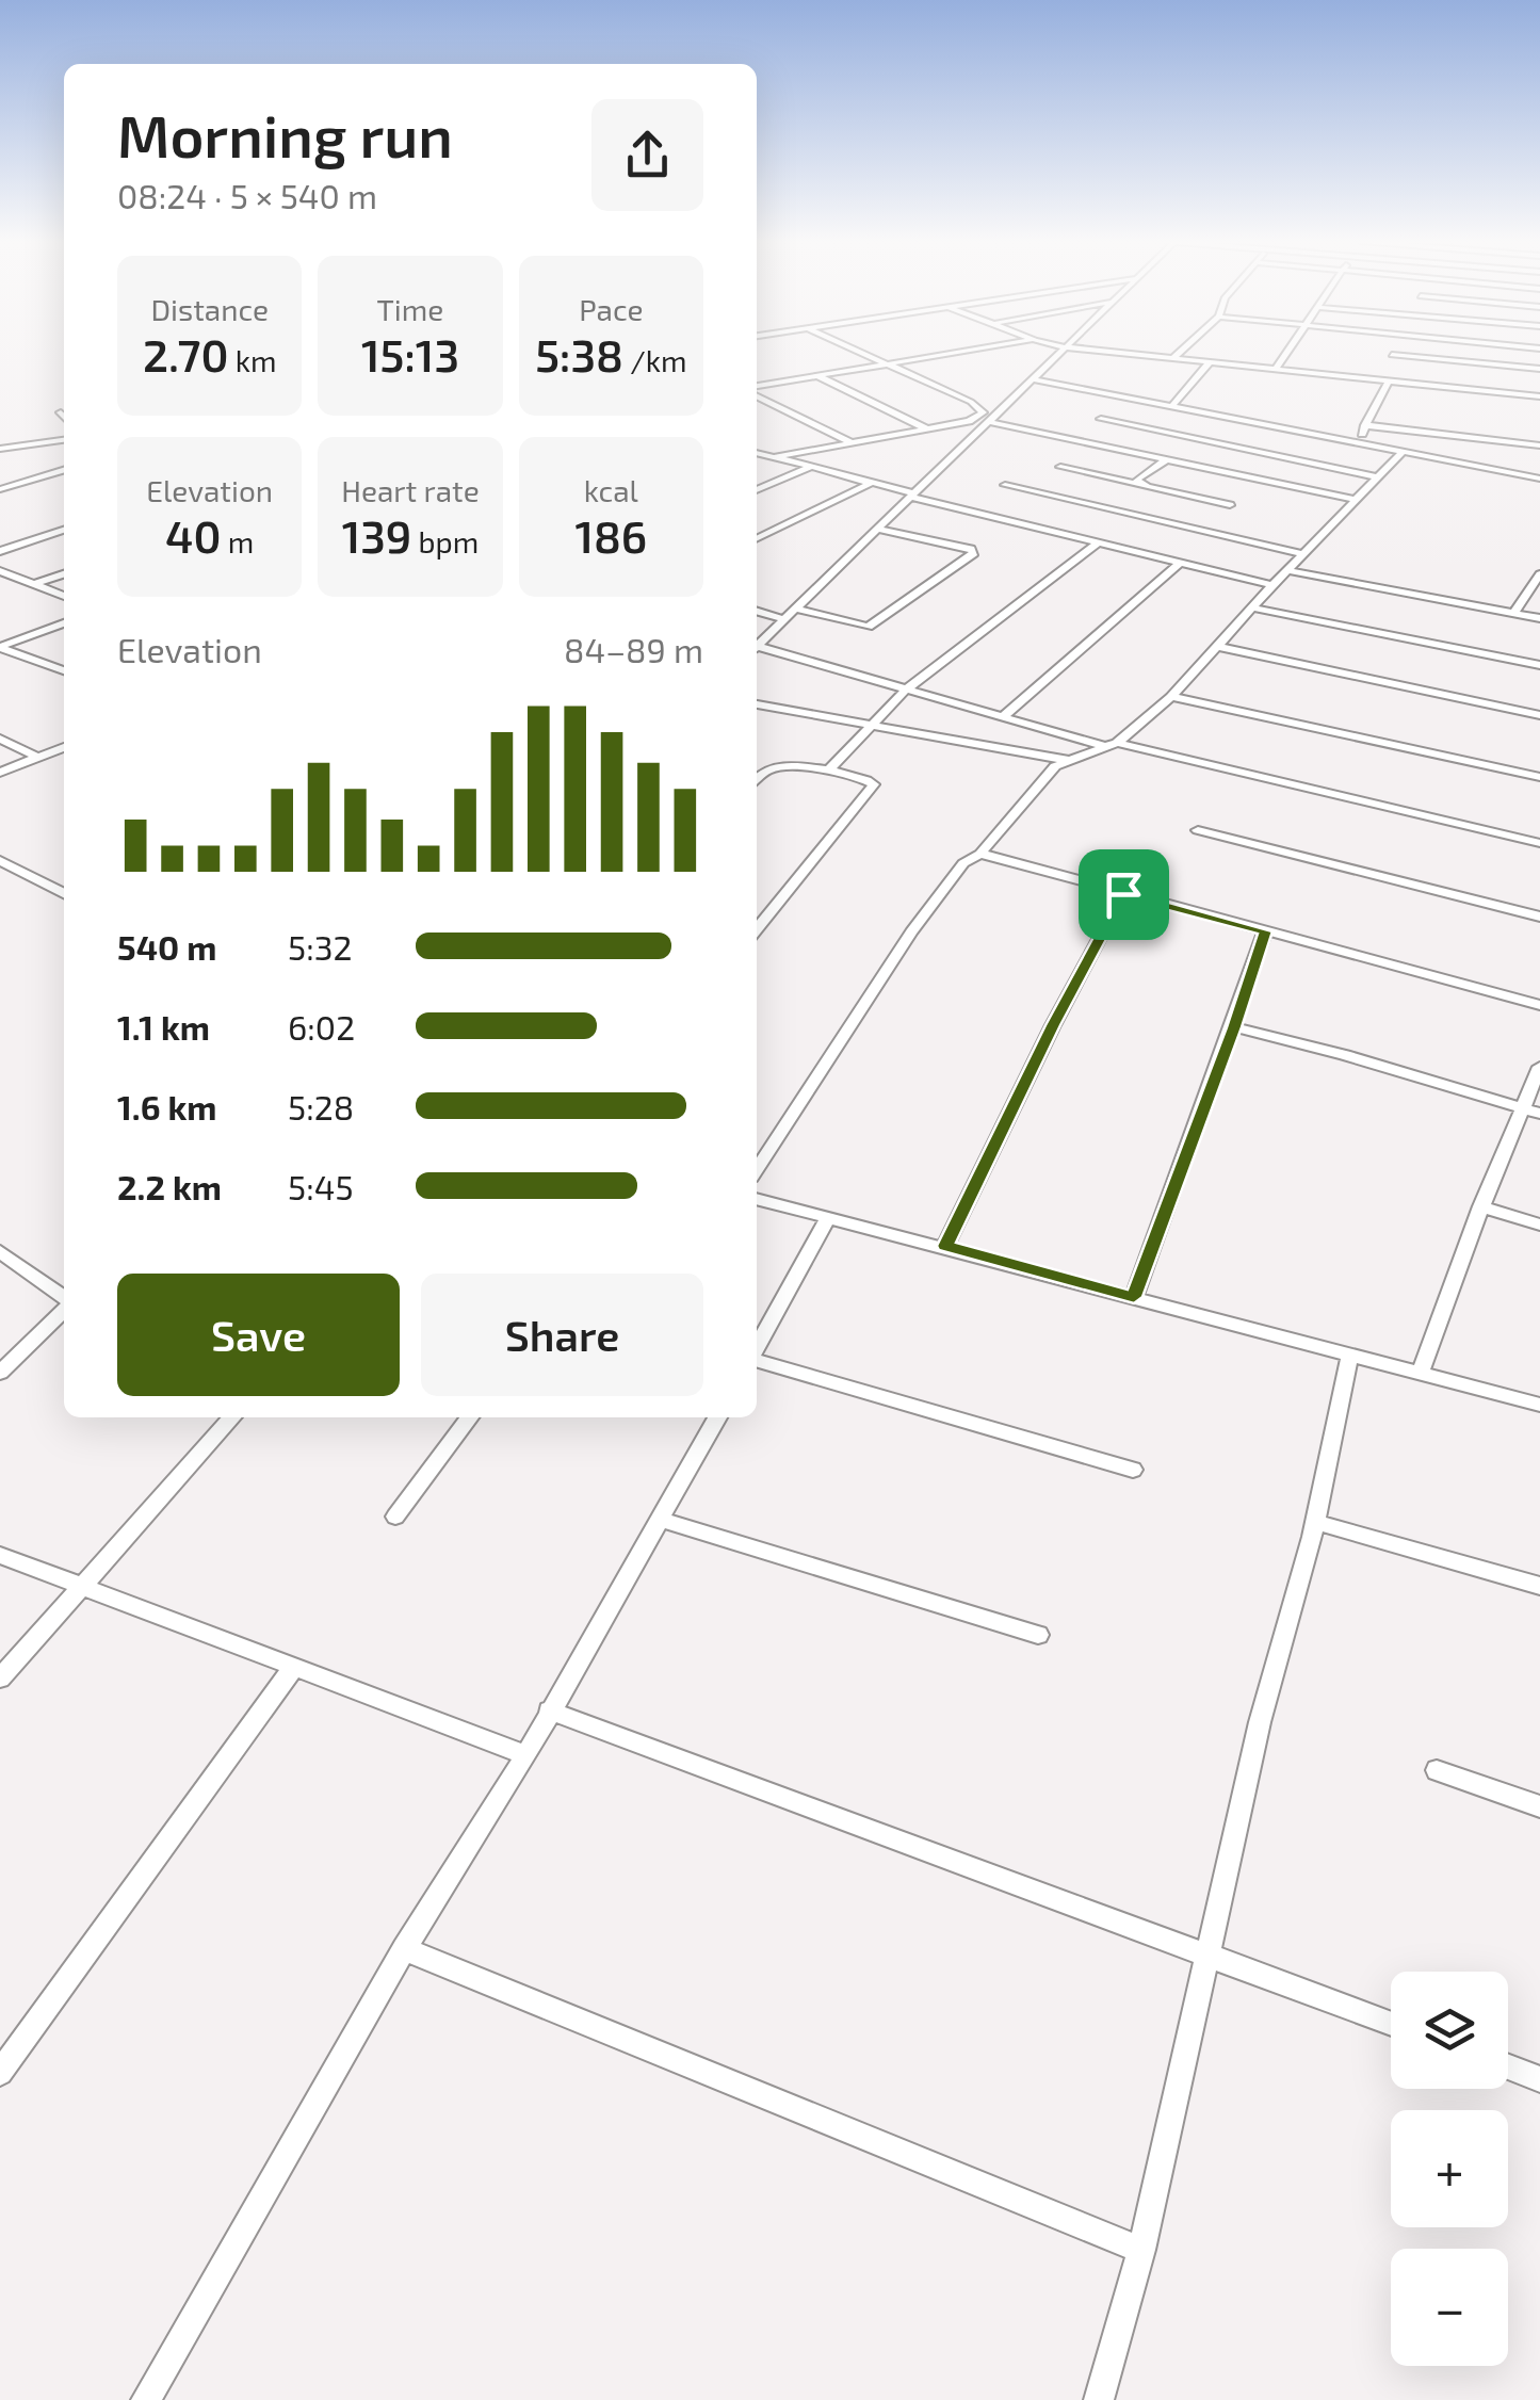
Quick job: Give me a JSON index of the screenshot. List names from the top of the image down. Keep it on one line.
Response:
{"page":{"heading":["Morning run","08:24 · 5 × 540 m"],"stats":[["Distance","2.70 km"],["Time","15:13"],["Pace","5:38 /km"],["Elevation","40 m"],["Heart rate","139 bpm"],["kcal","186"]],"chart":["Elevation","84–89 m"],"list":[{"name":"540 m","note":"5:32"},{"name":"1.1 km","note":"6:02"},{"name":"1.6 km","note":"5:28"},{"name":"2.2 km","note":"5:45"}],"buttons":["Save","Share"],"map_buttons":["+","−"]}}
